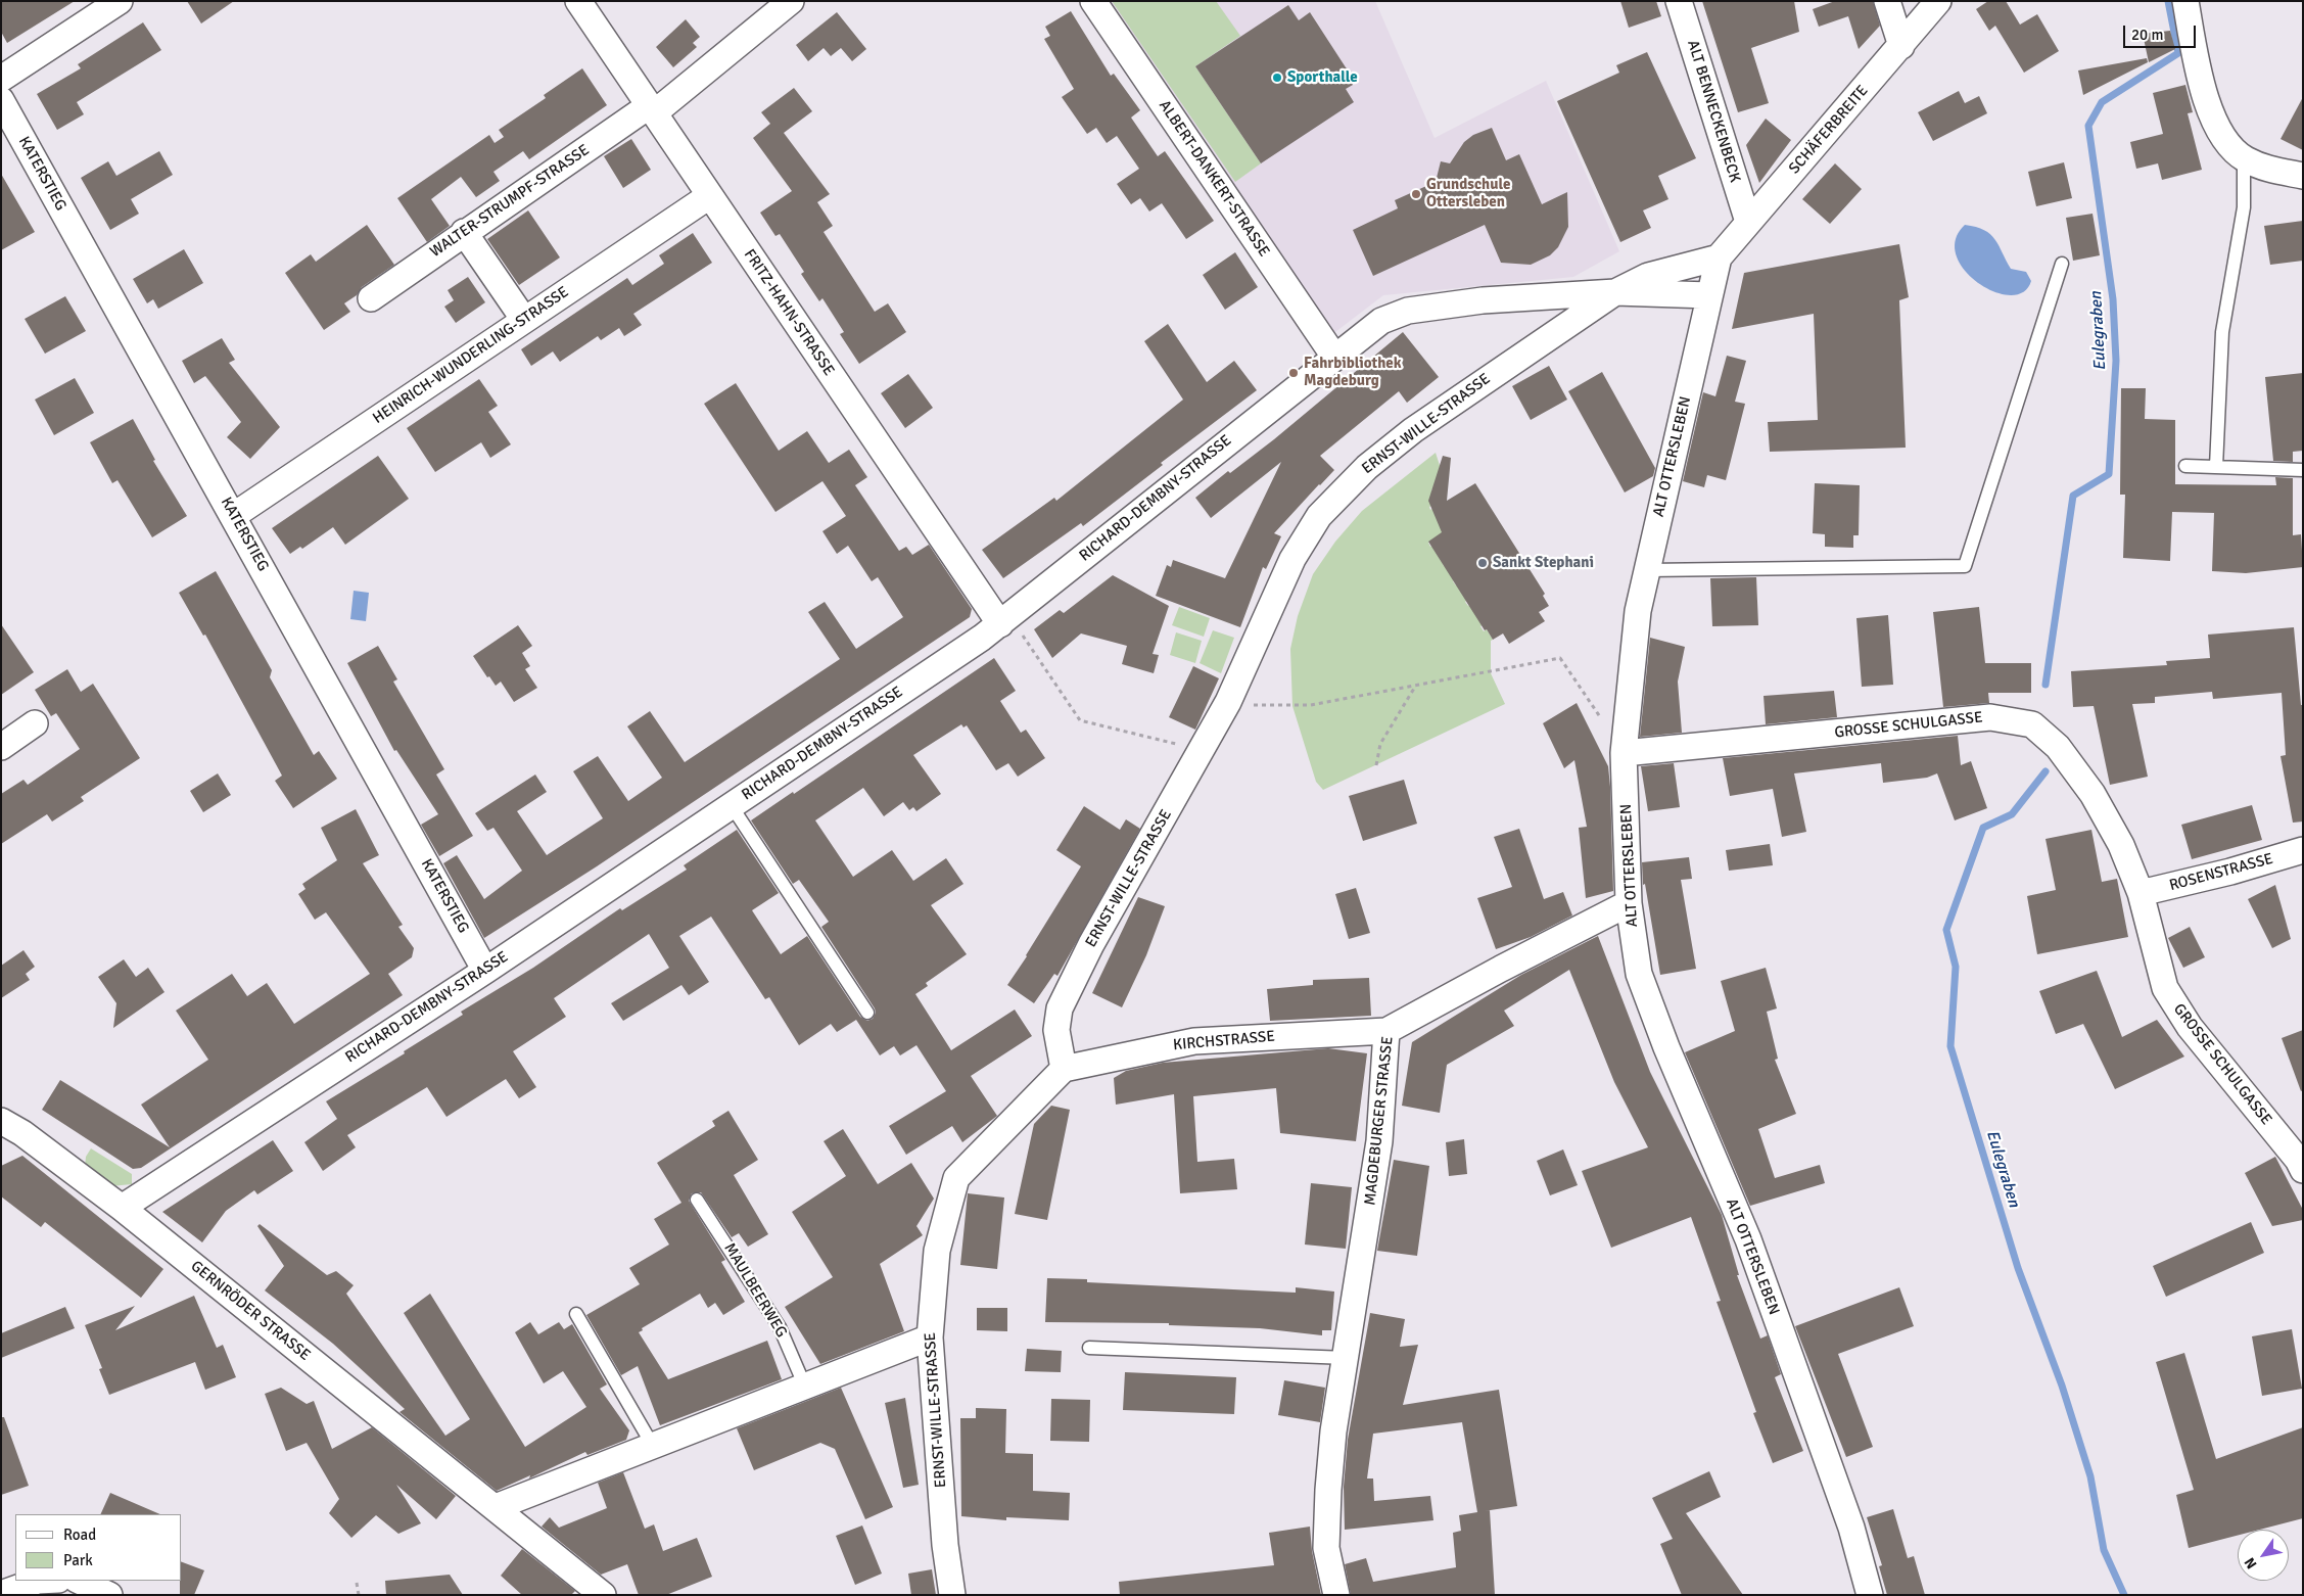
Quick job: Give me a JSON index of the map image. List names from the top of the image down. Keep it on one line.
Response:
{"streets":{"street":["ALT BENNECKENBECK","SCHÄFERBREITE","KATERSTIEG","ALBERT-DANKERT-STRASSE","WALTER-STRUMPF-STRASSE","FRITZ-HAHN-STRASSE","HEINRICH-WUNDERLING-STRASSE","ERNST-WILLE-STRASSE","ALT OTTERSLEBEN","RICHARD-DEMBNY-STRASSE","GROSSE SCHULGASSE","ROSENSTRASSE","KIRCHSTRASSE","MAGDEBURGER STRASSE","GERNRÖDER STRASSE"],"lane":["MAULBEERWEG"]},"crossings":[["ALT BENNECKENBECK","SCHÄFERBREITE"],["SCHÄFERBREITE","ALT OTTERSLEBEN"],["SCHÄFERBREITE","RICHARD-DEMBNY-STRASSE"],["KATERSTIEG","HEINRICH-WUNDERLING-STRASSE"],["KATERSTIEG","RICHARD-DEMBNY-STRASSE"],["ALBERT-DANKERT-STRASSE","RICHARD-DEMBNY-STRASSE"],["WALTER-STRUMPF-STRASSE","FRITZ-HAHN-STRASSE"],["FRITZ-HAHN-STRASSE","HEINRICH-WUNDERLING-STRASSE"],["FRITZ-HAHN-STRASSE","RICHARD-DEMBNY-STRASSE"],["ERNST-WILLE-STRASSE","RICHARD-DEMBNY-STRASSE"],["ERNST-WILLE-STRASSE","KIRCHSTRASSE"],["ALT OTTERSLEBEN","RICHARD-DEMBNY-STRASSE"],["ALT OTTERSLEBEN","GROSSE SCHULGASSE"],["ALT OTTERSLEBEN","MAGDEBURGER STRASSE"],["RICHARD-DEMBNY-STRASSE","GERNRÖDER STRASSE"],["GROSSE SCHULGASSE","ROSENSTRASSE"],["KIRCHSTRASSE","MAGDEBURGER STRASSE"]],"water":["Eulegraben"],"places":["Sporthalle","Grundschule Ottersleben","Fahrbibliothek Magdeburg","Sankt Stephani"],"legend":["Road","Park"],"scale_bar":"20 m","north":"bottom left"}
